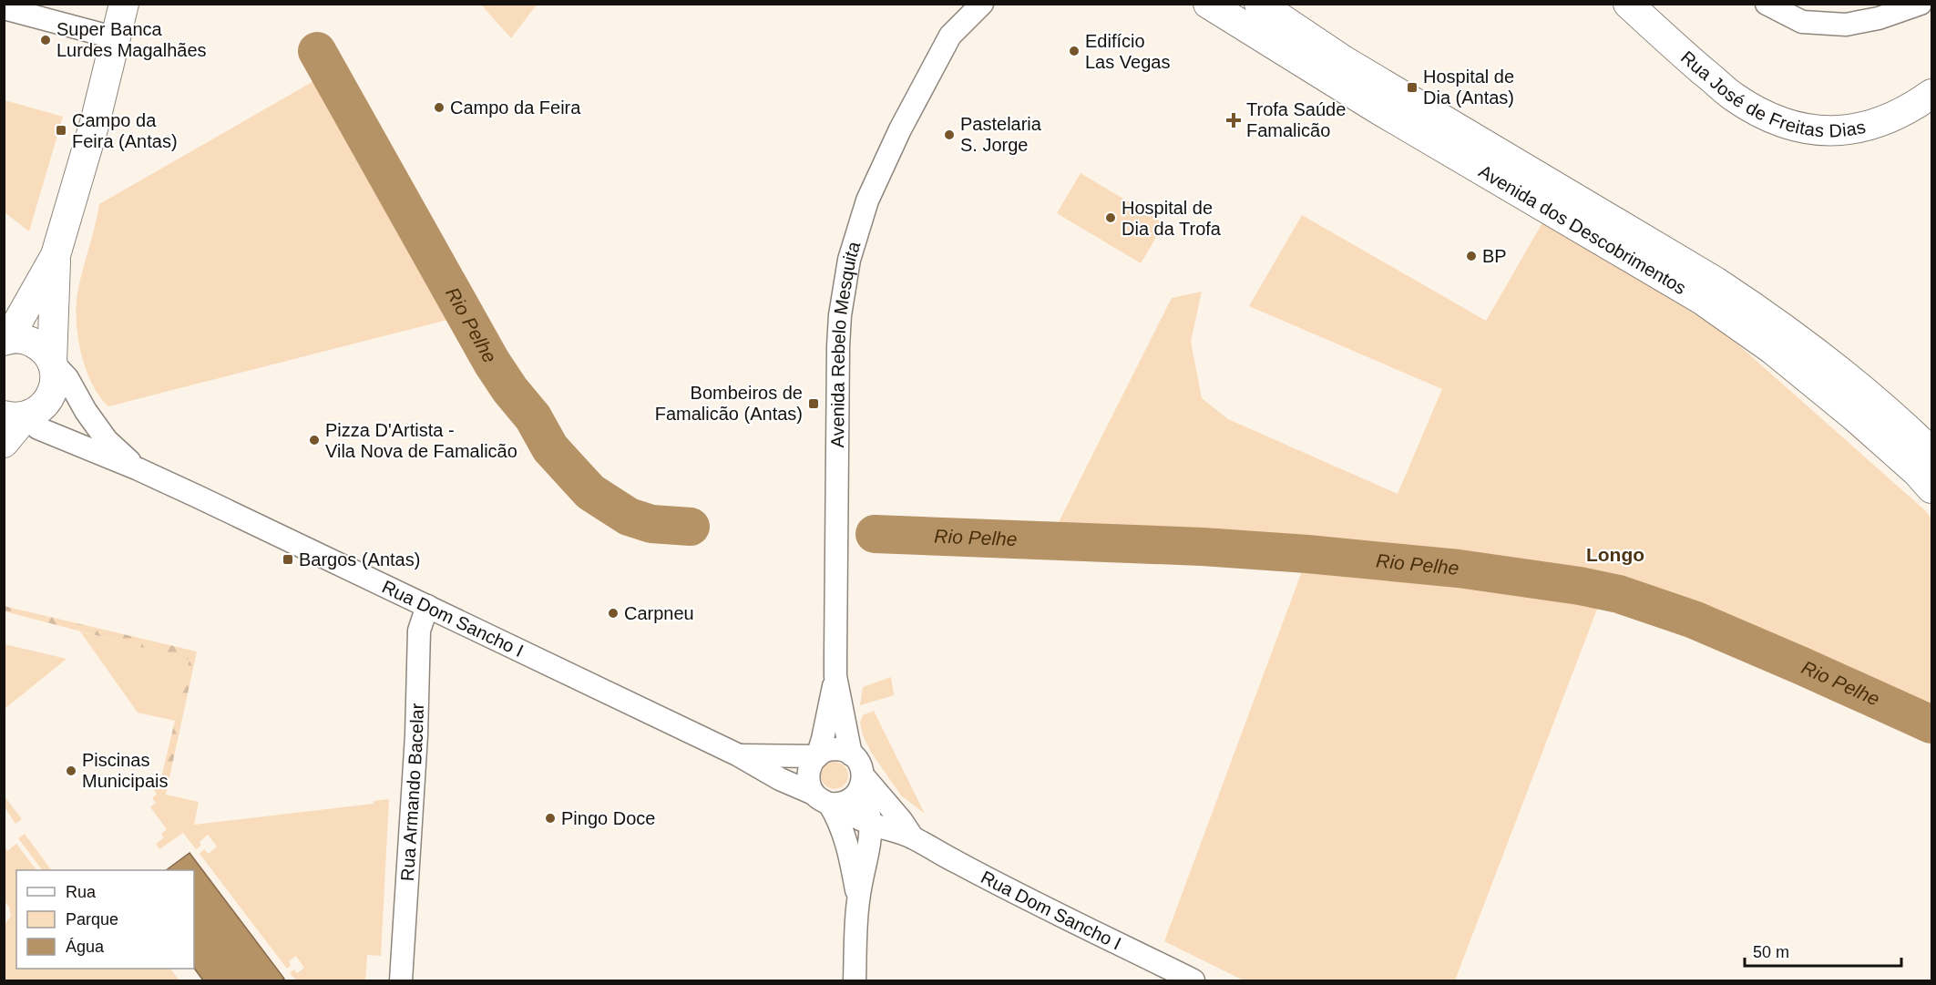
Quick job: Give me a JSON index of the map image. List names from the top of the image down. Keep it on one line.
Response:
{"streets":{"main road":["Rua José de Freitas Dias","Avenida dos Descobrimentos"],"street":["Avenida Rebelo Mesquita","Rua Dom Sancho I","Rua Armando Bacelar"]},"crossings":[["Avenida Rebelo Mesquita","Rua Dom Sancho I"],["Rua Dom Sancho I","Rua Armando Bacelar"]],"districts":["Longo"],"water":["Rio Pelhe"],"places":{"other":["Super Banca Lurdes Magalhães","Edifício Las Vegas","Campo da Feira","Pastelaria S. Jorge","Hospital de Dia da Trofa","BP","Pizza D'Artista - Vila Nova de Famalicão","Carpneu","Piscinas Municipais","Pingo Doce"],"transit":["Hospital de Dia (Antas)","Campo da Feira (Antas)","Bombeiros de Famalicão (Antas)","Bargos (Antas)"],"health":["Trofa Saúde Famalicão"]},"legend":["Rua","Parque","Água"],"scale_bar":"50 m"}
